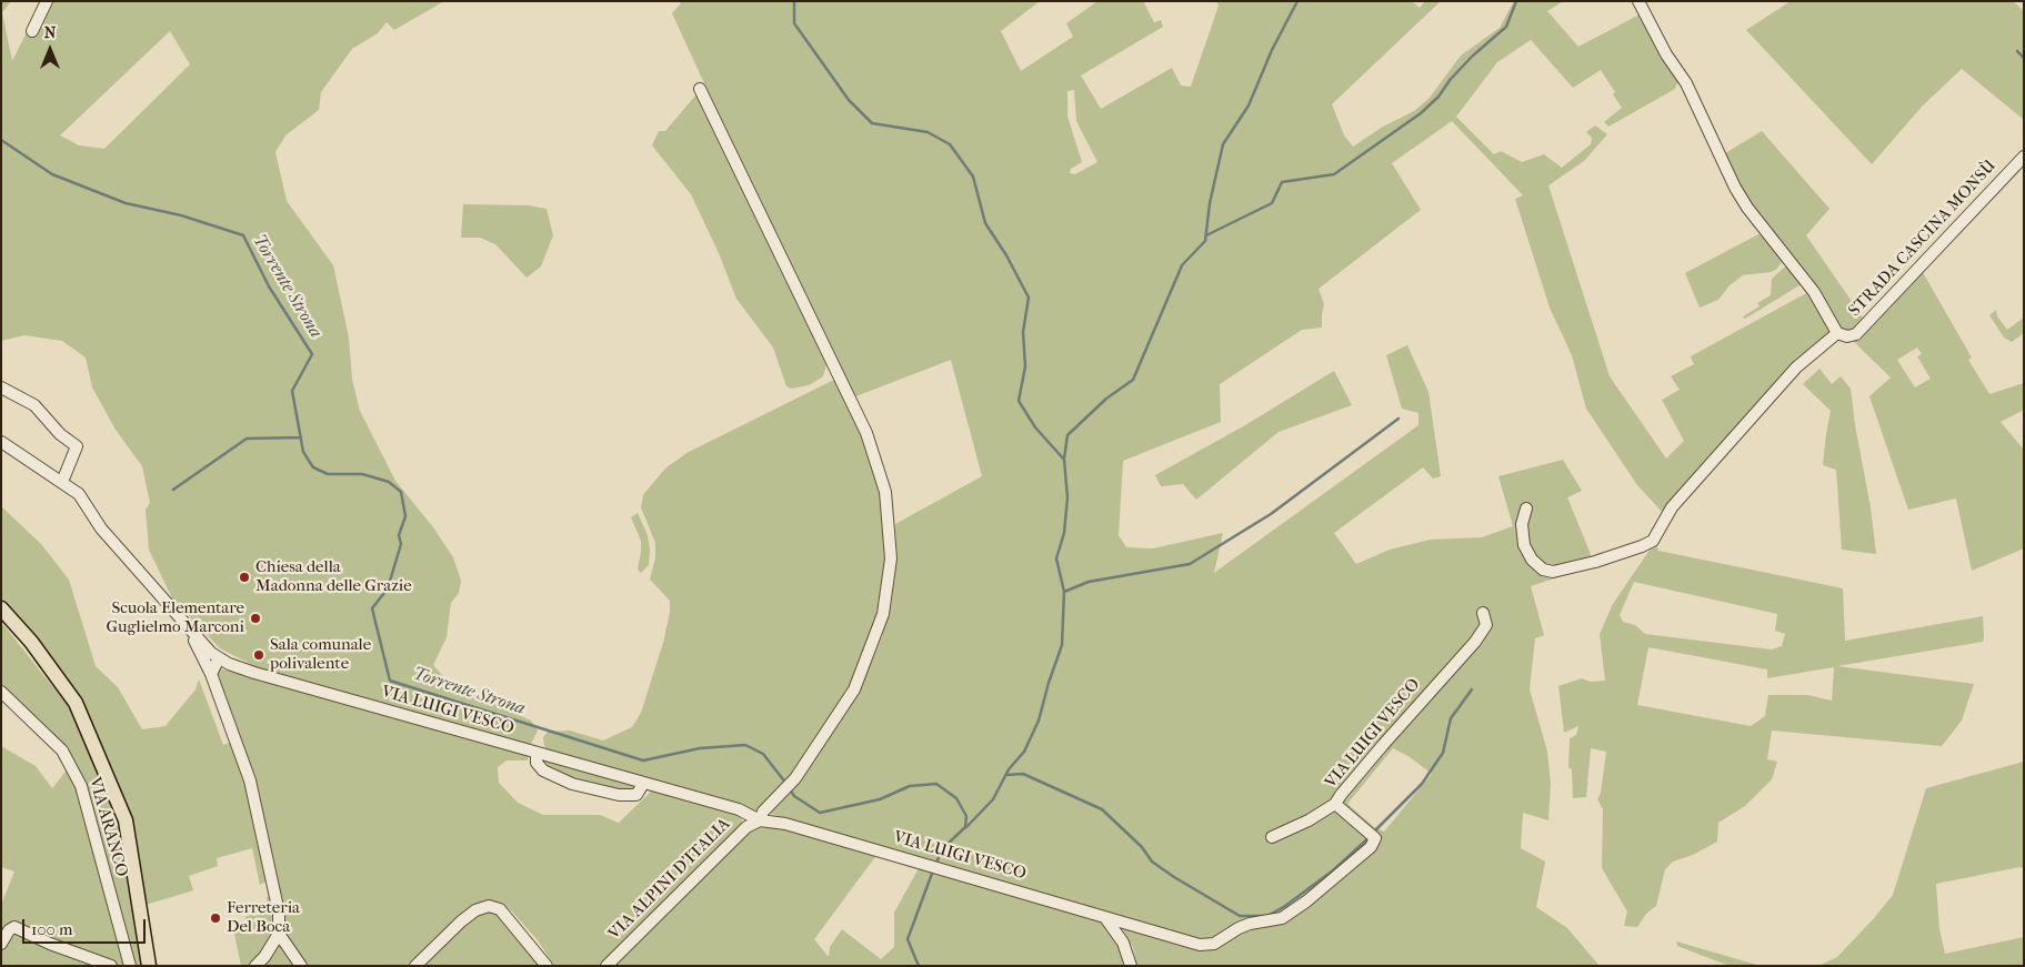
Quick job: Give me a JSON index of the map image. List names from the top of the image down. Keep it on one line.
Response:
{"streets":{"street":["STRADA CASCINA MONSÙ","VIA LUIGI VESCO","VIA ARANCO","VIA ALPINI D'ITALIA"]},"crossings":[["VIA LUIGI VESCO","VIA ALPINI D'ITALIA"]],"water":["Torrente Strona"],"places":["Chiesa della Madonna delle Grazie","Scuola Elementare Guglielmo Marconi","Sala comunale polivalente","Ferreteria Del Boca"],"scale_bar":"100 m","north":"top"}
